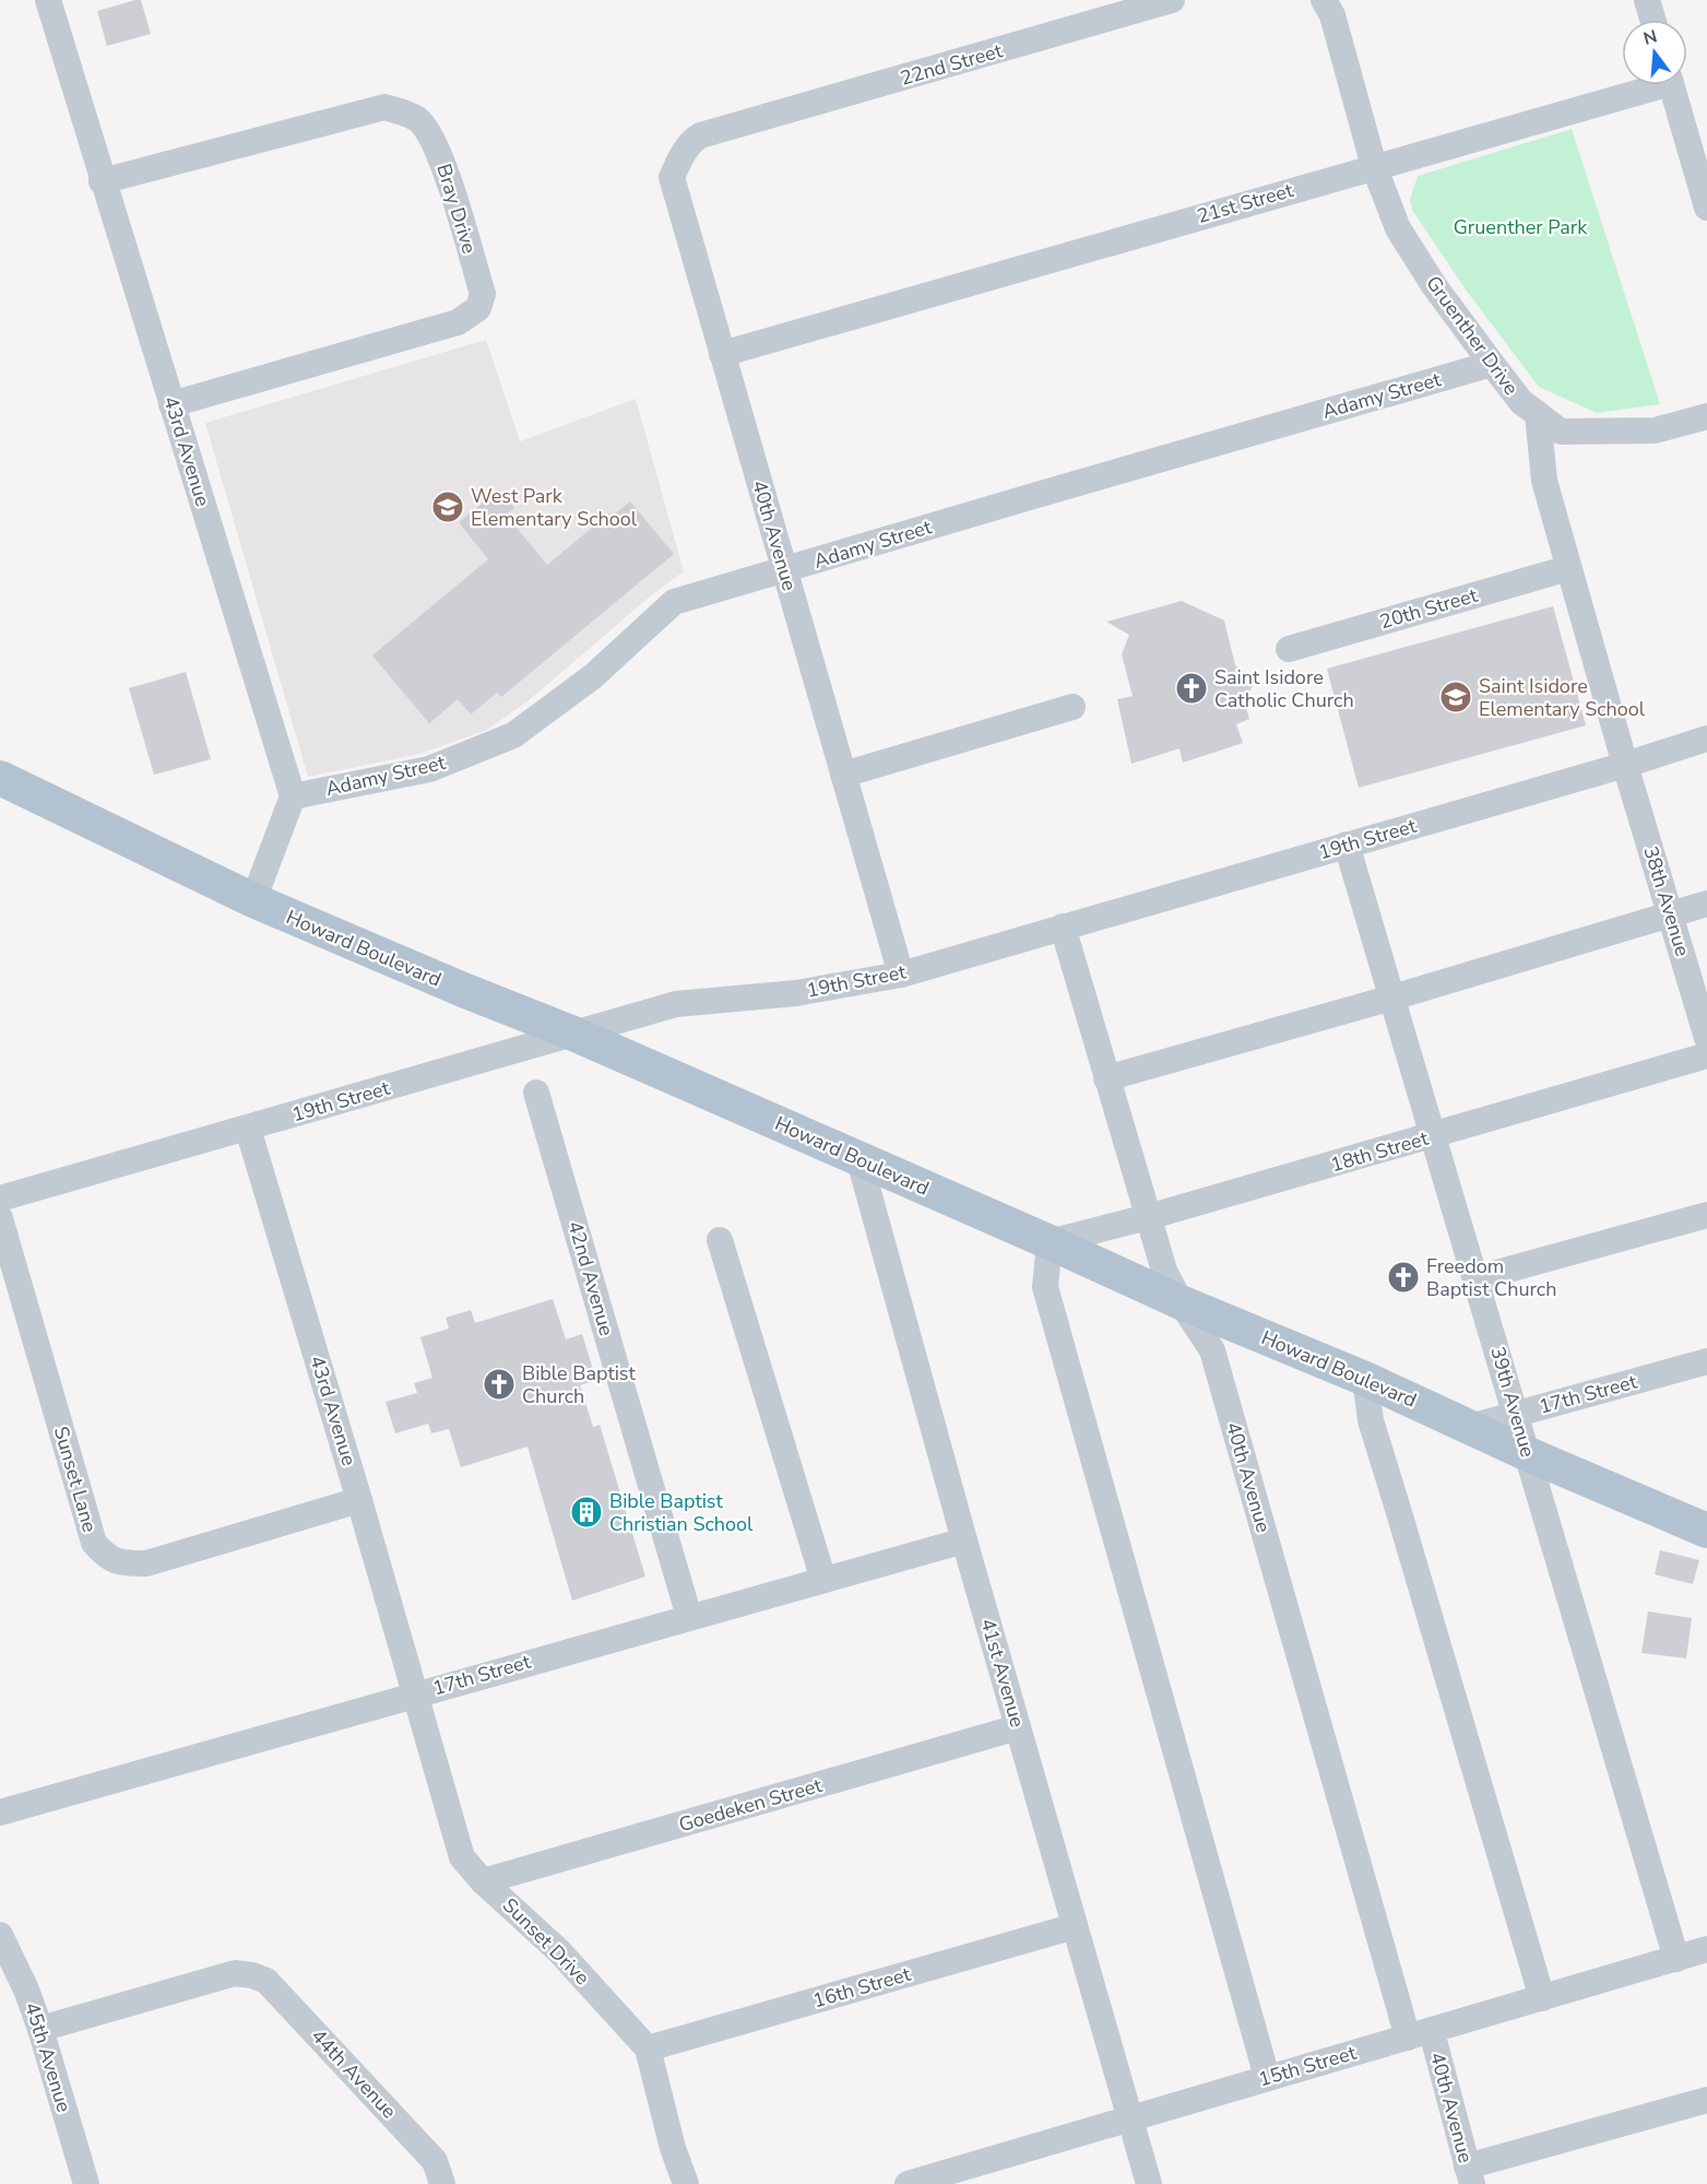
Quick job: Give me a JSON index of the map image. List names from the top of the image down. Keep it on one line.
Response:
{"streets":{"main road":["Howard Boulevard"],"street":["22nd Street","21st Street","Bray Drive","Gruenther Drive","Adamy Street","43rd Avenue","40th Avenue","20th Street","19th Street","38th Avenue","18th Street","42nd Avenue","17th Street","39th Avenue","Sunset Lane","41st Avenue","Goedeken Street","Sunset Drive","16th Street","45th Avenue","15th Street","44th Avenue"]},"crossings":[["22nd Street","40th Avenue"],["21st Street","Gruenther Drive"],["21st Street","40th Avenue"],["Bray Drive","43rd Avenue"],["Gruenther Drive","Adamy Street"],["Adamy Street","43rd Avenue"],["Adamy Street","40th Avenue"],["43rd Avenue","19th Street"],["43rd Avenue","17th Street"],["43rd Avenue","Sunset Lane"],["43rd Avenue","Sunset Drive"],["40th Avenue","19th Street"],["40th Avenue","Howard Boulevard"],["40th Avenue","18th Street"],["40th Avenue","15th Street"],["19th Street","38th Avenue"],["19th Street","Howard Boulevard"],["19th Street","39th Avenue"],["Howard Boulevard","18th Street"],["Howard Boulevard","17th Street"],["Howard Boulevard","39th Avenue"],["Howard Boulevard","41st Avenue"],["18th Street","39th Avenue"],["42nd Avenue","17th Street"],["17th Street","39th Avenue"],["17th Street","41st Avenue"],["17th Street","Sunset Drive"],["39th Avenue","15th Street"],["41st Avenue","Goedeken Street"],["41st Avenue","16th Street"],["41st Avenue","15th Street"],["Goedeken Street","Sunset Drive"],["Sunset Drive","16th Street"],["45th Avenue","44th Avenue"]],"parks":["Gruenther Park"],"places":{"school or university":["West Park Elementary School","Saint Isidore Elementary School"],"church":["Saint Isidore Catholic Church","Freedom Baptist Church","Bible Baptist Church"],"building":["Bible Baptist Christian School"]},"north":"top"}
